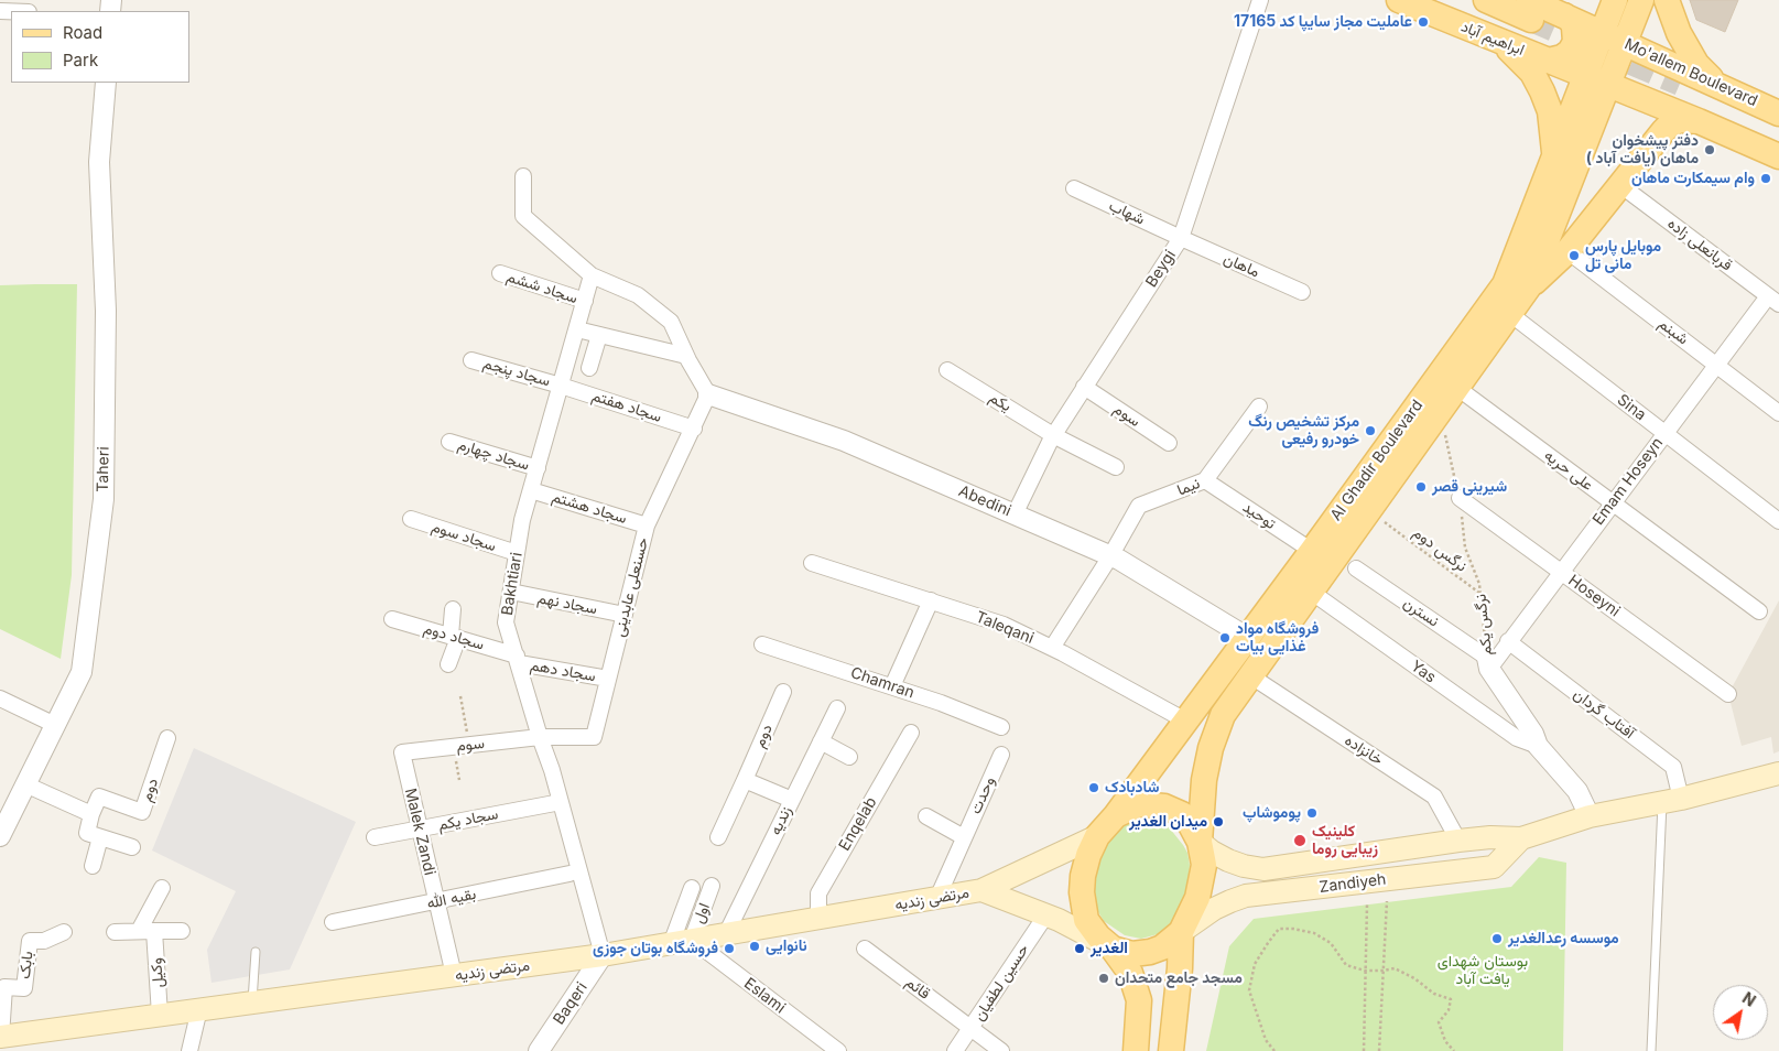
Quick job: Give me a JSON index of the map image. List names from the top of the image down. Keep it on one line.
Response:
{"streets":{"main road":["ابراهیم آباد","Mo'allem Boulevard","Al Ghadir Boulevard","Zandiyeh","مرتضی زندیه"],"street":["شهاب","قربانعلی زاده","ماهان","Beygi","سجاد ششم","شبنم","سجاد پنجم","یکم","سجاد هفتم","Sina","سوم","سجاد چهارم","Taheri","علی حریه","Emam Hoseyn","نیما","Abedini","سجاد هشتم","توحید","سجاد سوم","Bakhtiari","حسنعلی عابدینی","Hoseyni","سجاد نهم","نسترن","نرگس یکم","Taleqani","سجاد دوم","سجاد دهم","Yas","Chamran","آفتاب گردان","دوم","خانزاده","وحدت","سجاد یکم","زندیه","Enqelab","Malek Zandi","بقیه الله","اول","بابک","وکیل","حسین لطفیان","قائم","Eslami","Baqeri"],"path":["نرگس دوم"]},"crossings":[["ابراهیم آباد","Mo'allem Boulevard"],["ابراهیم آباد","Al Ghadir Boulevard"],["شهاب","ماهان"],["شهاب","Beygi"],["قربانعلی زاده","Emam Hoseyn"],["ماهان","Beygi"],["Beygi","یکم"],["Beygi","سوم"],["Beygi","Abedini"],["سجاد ششم","Bakhtiari"],["شبنم","Emam Hoseyn"],["سجاد پنجم","سجاد هفتم"],["سجاد پنجم","Bakhtiari"],["سجاد هفتم","Bakhtiari"],["سجاد هفتم","حسنعلی عابدینی"],["Sina","Al Ghadir Boulevard"],["Sina","Emam Hoseyn"],["سوم","Bakhtiari"],["سوم","حسنعلی عابدینی"],["سوم","Malek Zandi"],["سجاد چهارم","Bakhtiari"],["Al Ghadir Boulevard","علی حریه"],["Al Ghadir Boulevard","Abedini"],["Al Ghadir Boulevard","توحید"],["Al Ghadir Boulevard","Taleqani"],["Al Ghadir Boulevard","Yas"],["Al Ghadir Boulevard","خانزاده"],["Al Ghadir Boulevard","Zandiyeh"],["Al Ghadir Boulevard","مرتضی زندیه"],["علی حریه","Emam Hoseyn"],["Emam Hoseyn","Hoseyni"],["Emam Hoseyn","نسترن"],["Emam Hoseyn","نرگس یکم"],["Emam Hoseyn","آفتاب گردان"],["نیما","Abedini"],["نیما","توحید"],["نیما","Taleqani"],["Abedini","حسنعلی عابدینی"],["سجاد هشتم","Bakhtiari"],["سجاد هشتم","حسنعلی عابدینی"],["سجاد سوم","Bakhtiari"],["نرگس دوم","نرگس یکم"],["Bakhtiari","حسنعلی عابدینی"],["Bakhtiari","سجاد نهم"],["Bakhtiari","سجاد دوم"],["Bakhtiari","سجاد دهم"],["Bakhtiari","سجاد یکم"],["Bakhtiari","مرتضی زندیه"],["Bakhtiari","Baqeri"],["حسنعلی عابدینی","سجاد نهم"],["حسنعلی عابدینی","سجاد دهم"],["Hoseyni","نرگس یکم"],["نسترن","نرگس یکم"],["نرگس یکم","Yas"],["نرگس یکم","Zandiyeh"],["سجاد دوم","سجاد دهم"],["آفتاب گردان","Zandiyeh"],["خانزاده","Zandiyeh"],["وحدت","مرتضی زندیه"],["سجاد یکم","Malek Zandi"],["زندیه","مرتضی زندیه"],["Enqelab","مرتضی زندیه"],["Malek Zandi","بقیه الله"],["Malek Zandi","مرتضی زندیه"],["Zandiyeh","مرتضی زندیه"],["مرتضی زندیه","اول"],["مرتضی زندیه","بابک"],["مرتضی زندیه","وکیل"],["مرتضی زندیه","Eslami"],["مرتضی زندیه","Baqeri"],["اول","Eslami"],["حسین لطفیان","قائم"]],"parks":["بوستان شهدای یافت آباد"],"places":["عاملیت مجاز سایپا کد 17165","دفتر پیشخوان ماهان (یافت آباد )","وام سیمکارت ماهان","موبایل پارس مانی تل","مرکز تشخیص رنگ خودرو رفیعی","شیرینی قصر","فروشگاه مواد غذایی بیات","شادبادک","پوموشاپ","میدان الغدیر","کلینیک زیبایی روما","موسسه رعدالغدیر","نانوایی","فروشگاه بوتان جوزی","الغدیر","مسجد جامع متحدان"],"legend":["Road","Park"],"north":"top right"}
